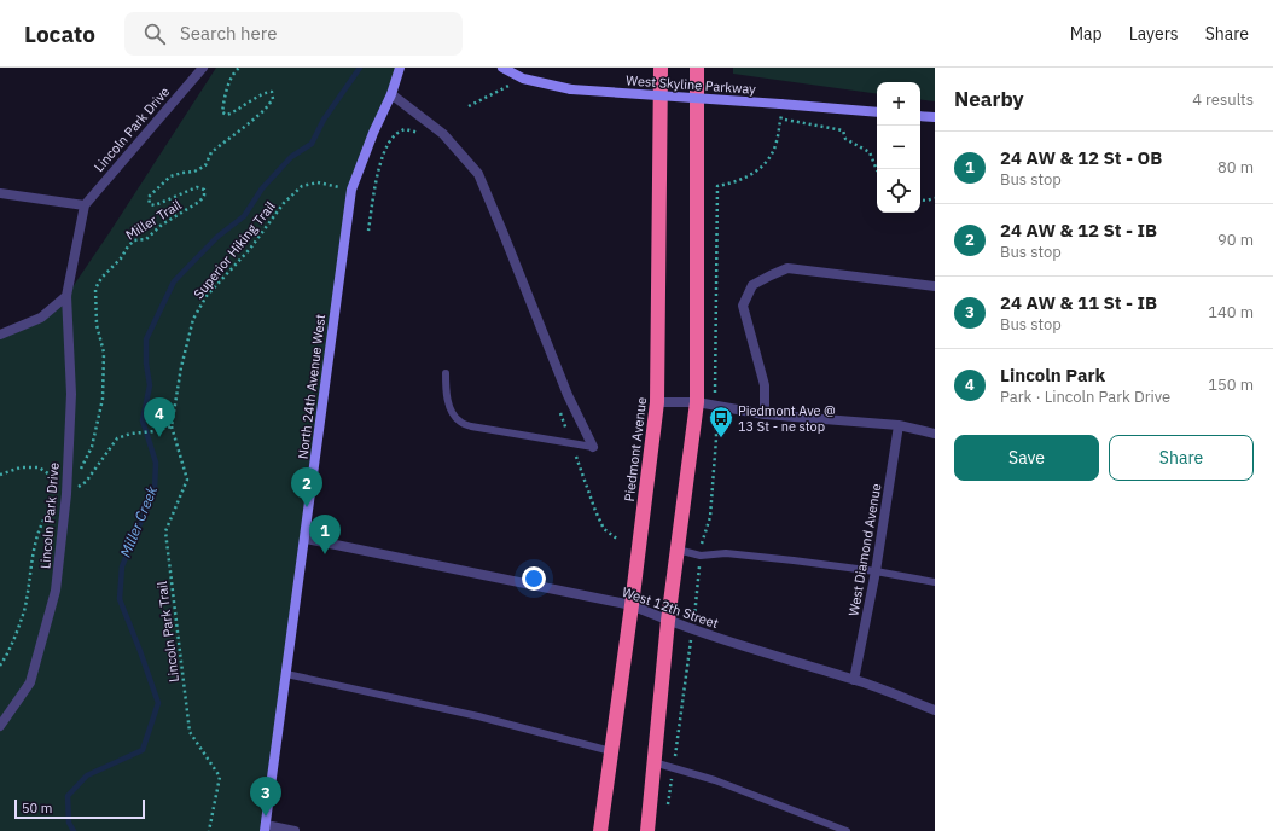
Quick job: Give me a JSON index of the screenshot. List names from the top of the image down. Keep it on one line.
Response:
{"streets":{"highway":["Piedmont Avenue"],"street":["West Skyline Parkway","Lincoln Park Drive","North 24th Avenue West","West Diamond Avenue","West 12th Street"],"path":["Miller Trail","Superior Hiking Trail","Lincoln Park Trail"]},"crossings":[["Superior Hiking Trail","North 24th Avenue West"],["Superior Hiking Trail","Lincoln Park Trail"],["North 24th Avenue West","West 12th Street"],["Piedmont Avenue","West 12th Street"],["West Diamond Avenue","West 12th Street"]],"water":["Miller Creek"],"places":{"bus stop":["Piedmont Ave @ 13 St - ne stop"]},"scale_bar":"50 m","page":{"header":"Locato","search":"Search here","nav":["Map","Layers","Share"],"heading":["Nearby","4 results"],"map_buttons":["+","−"],"list":[{"mark":"1","name":"24 AW & 12 St - OB","note":"Bus stop","value":"80 m"},{"mark":"2","name":"24 AW & 12 St - IB","note":"Bus stop","value":"90 m"},{"mark":"3","name":"24 AW & 11 St - IB","note":"Bus stop","value":"140 m"},{"mark":"4","name":"Lincoln Park","note":"Park · Lincoln Park Drive","value":"150 m"}],"pins":["4","2","1","3"],"buttons":["Save","Share"],"scale":"50 m"}}
